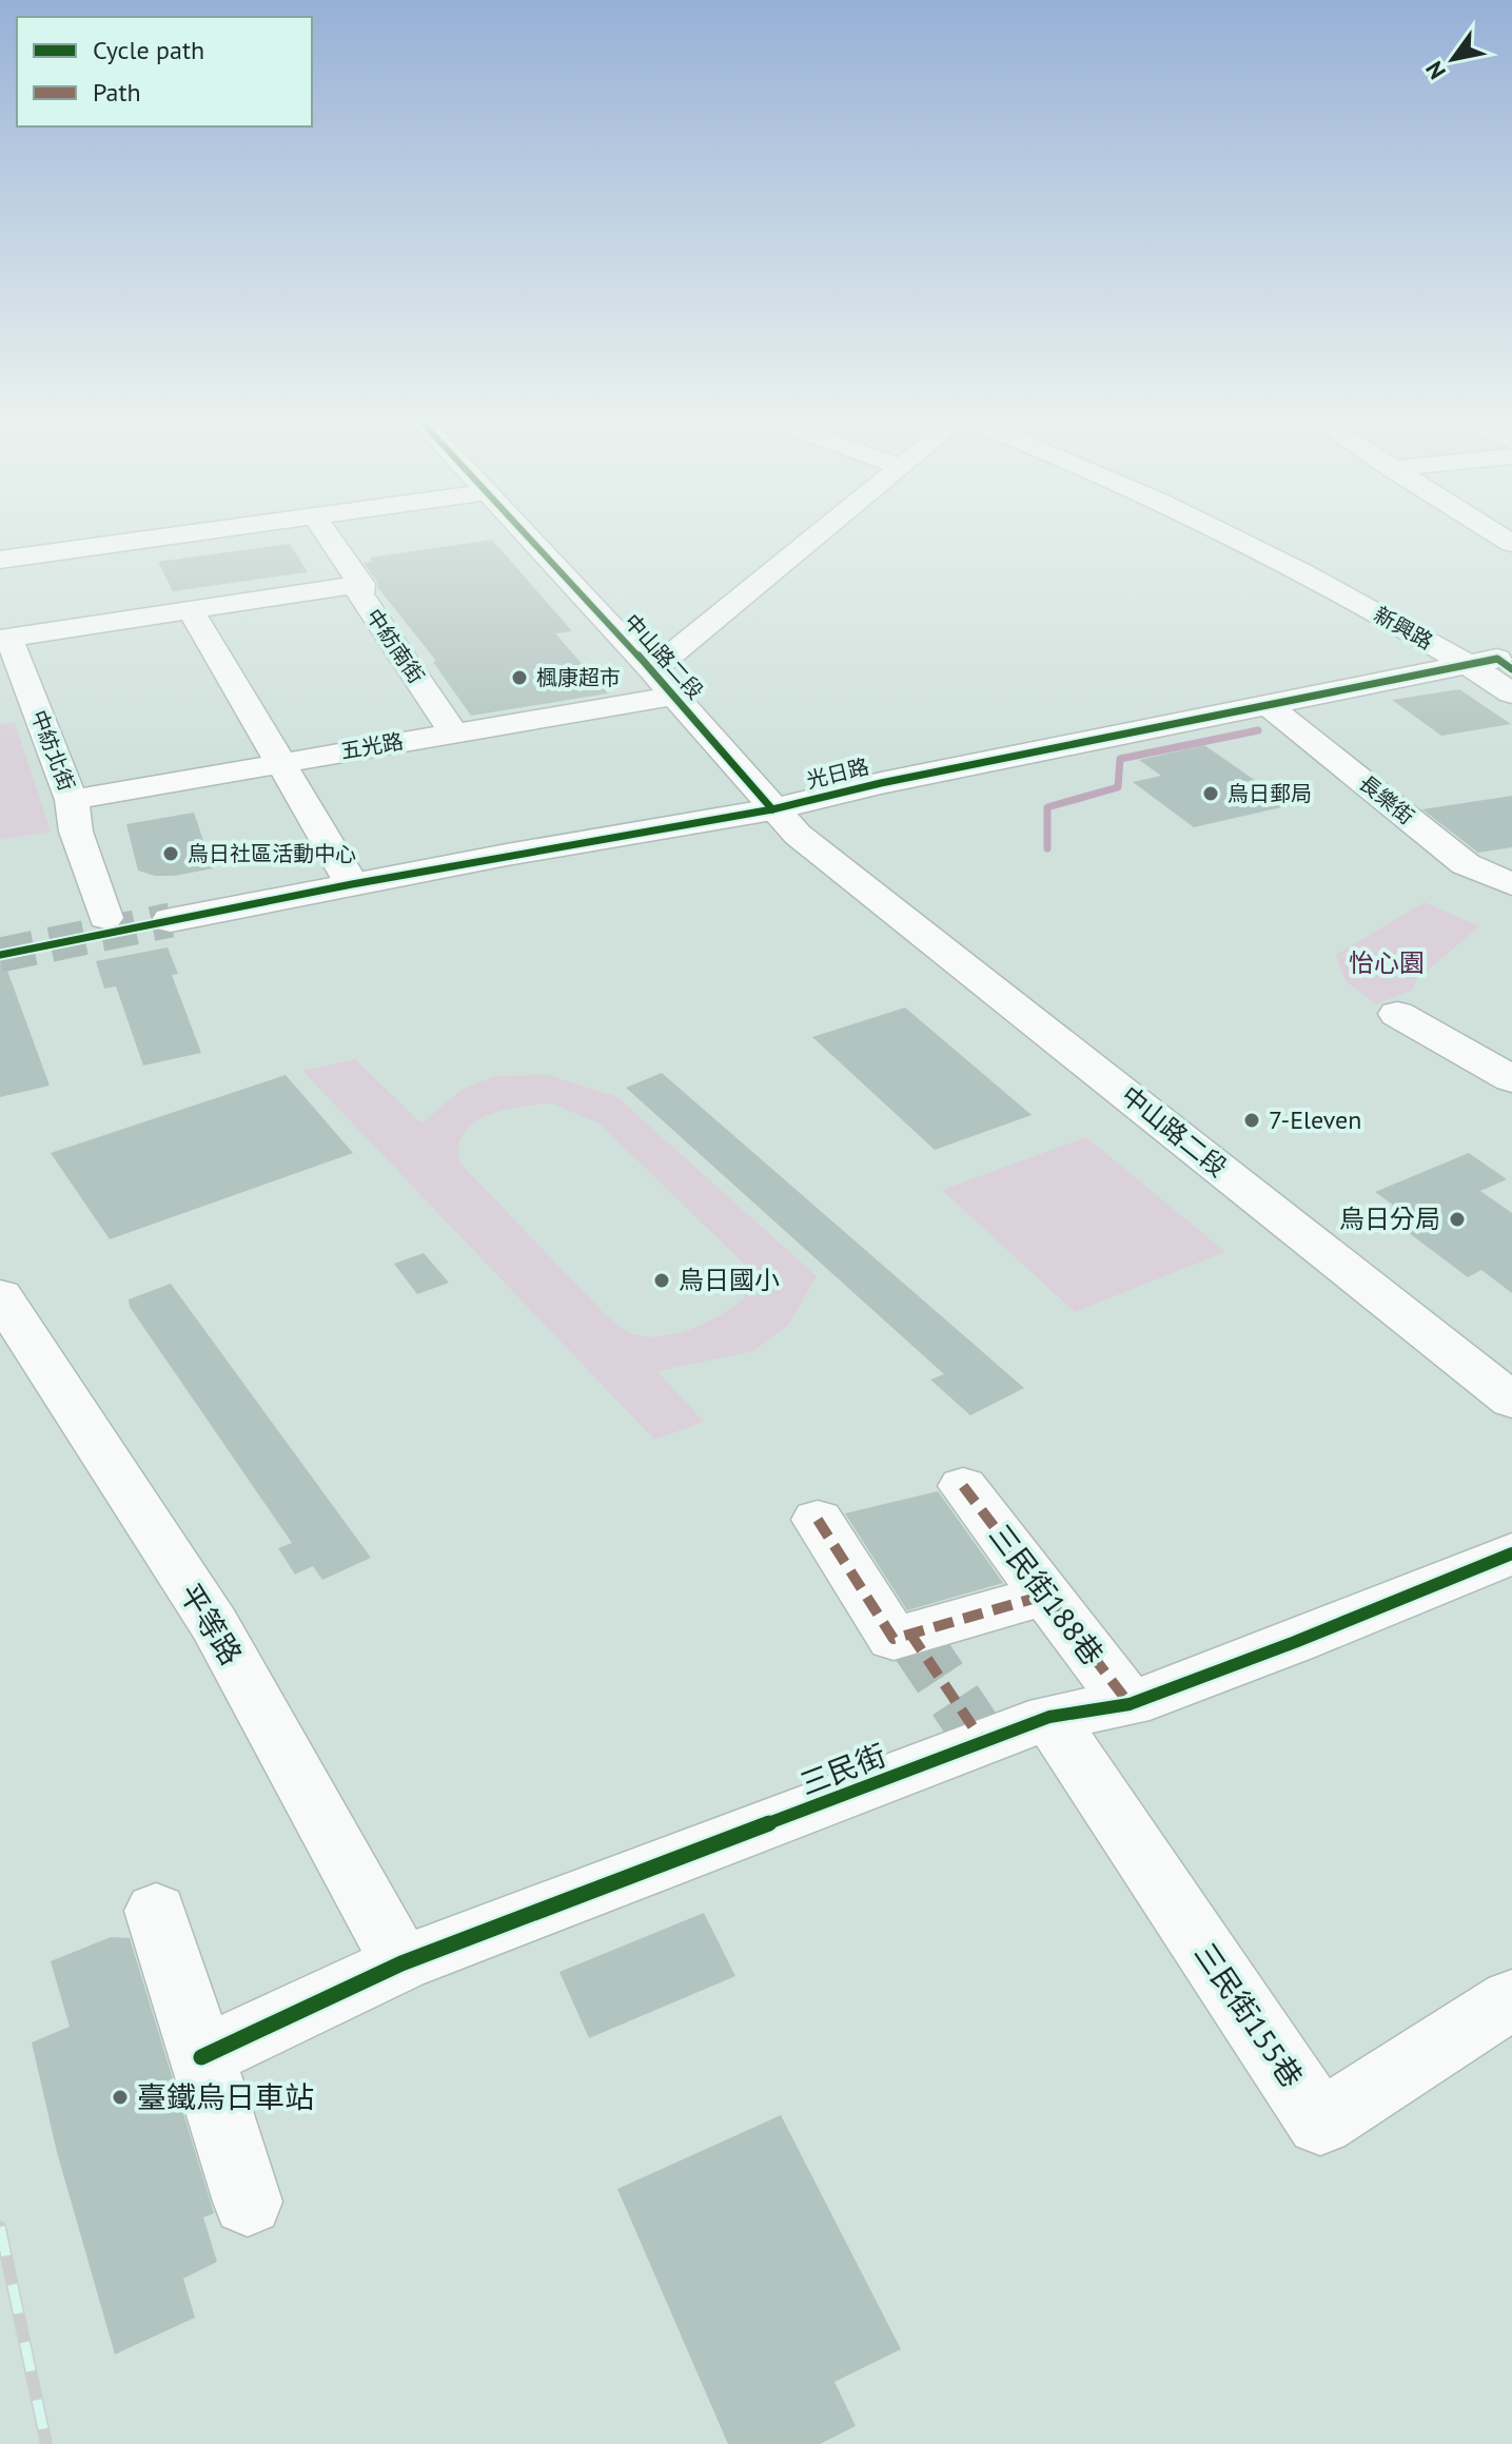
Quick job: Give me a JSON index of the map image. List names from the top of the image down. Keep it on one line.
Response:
{"streets":{"main road":["新興路","光日路"],"street":["中紡南街","中山路二段","五光路","中紡北街","長樂街","三民街188巷","平等路","三民街","三民街155巷"]},"crossings":[["新興路","光日路"],["中紡南街","五光路"],["中山路二段","五光路"],["中山路二段","光日路"],["五光路","中紡北街"],["光日路","長樂街"],["三民街188巷","三民街"],["平等路","三民街"],["三民街","三民街155巷"]],"parks":["怡心園"],"places":["楓康超市","烏日郵局","烏日社區活動中心","7-Eleven","烏日分局","烏日國小","臺鐵烏日車站"],"legend":["Cycle path","Path"],"north":"bottom left"}
